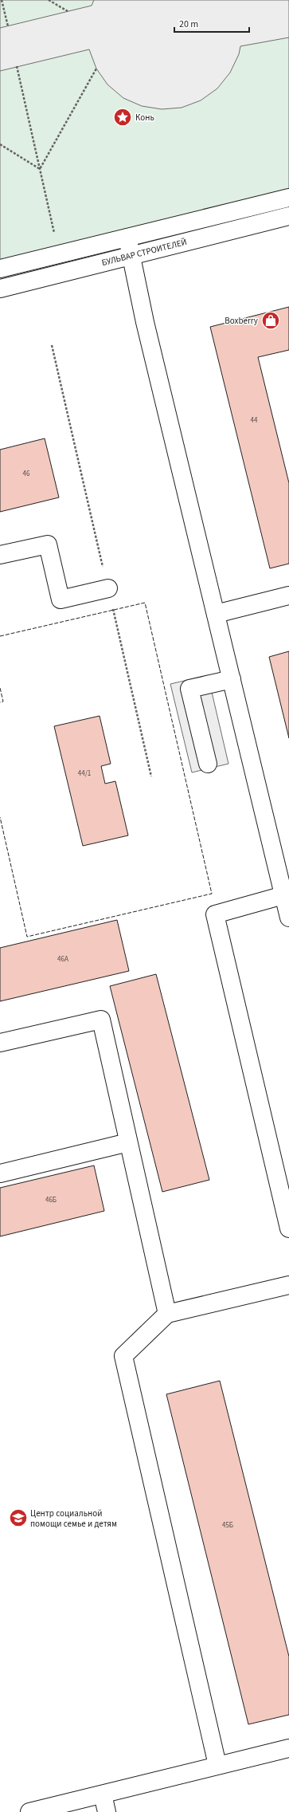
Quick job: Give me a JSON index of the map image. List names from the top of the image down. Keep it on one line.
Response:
{"streets":{"street":["БУЛЬВАР СТРОИТЕЛЕЙ"]},"places":{"place":["Конь"],"shop":["Boxberry"],"school or university":["Центр социальной помощи семье и детям"]},"house_numbers":["44","46","44/1","46А","46Б","45Б"],"scale_bar":"20 m"}
